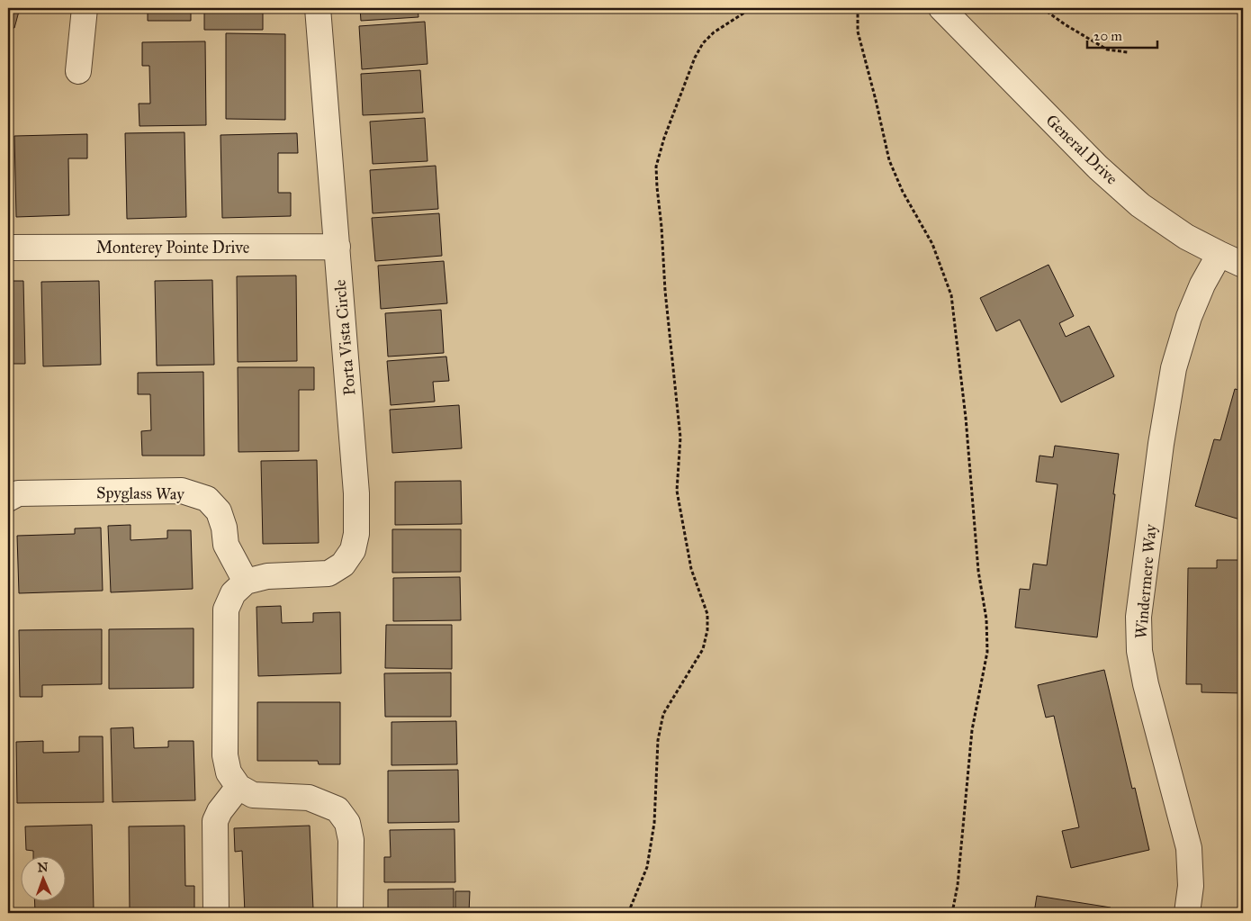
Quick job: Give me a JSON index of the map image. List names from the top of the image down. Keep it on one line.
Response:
{"streets":{"street":["General Drive","Monterey Pointe Drive","Porta Vista Circle","Spyglass Way","Windermere Way"]},"crossings":[["General Drive","Windermere Way"],["Monterey Pointe Drive","Porta Vista Circle"],["Porta Vista Circle","Spyglass Way"]],"scale_bar":"20 m","north":"top"}
